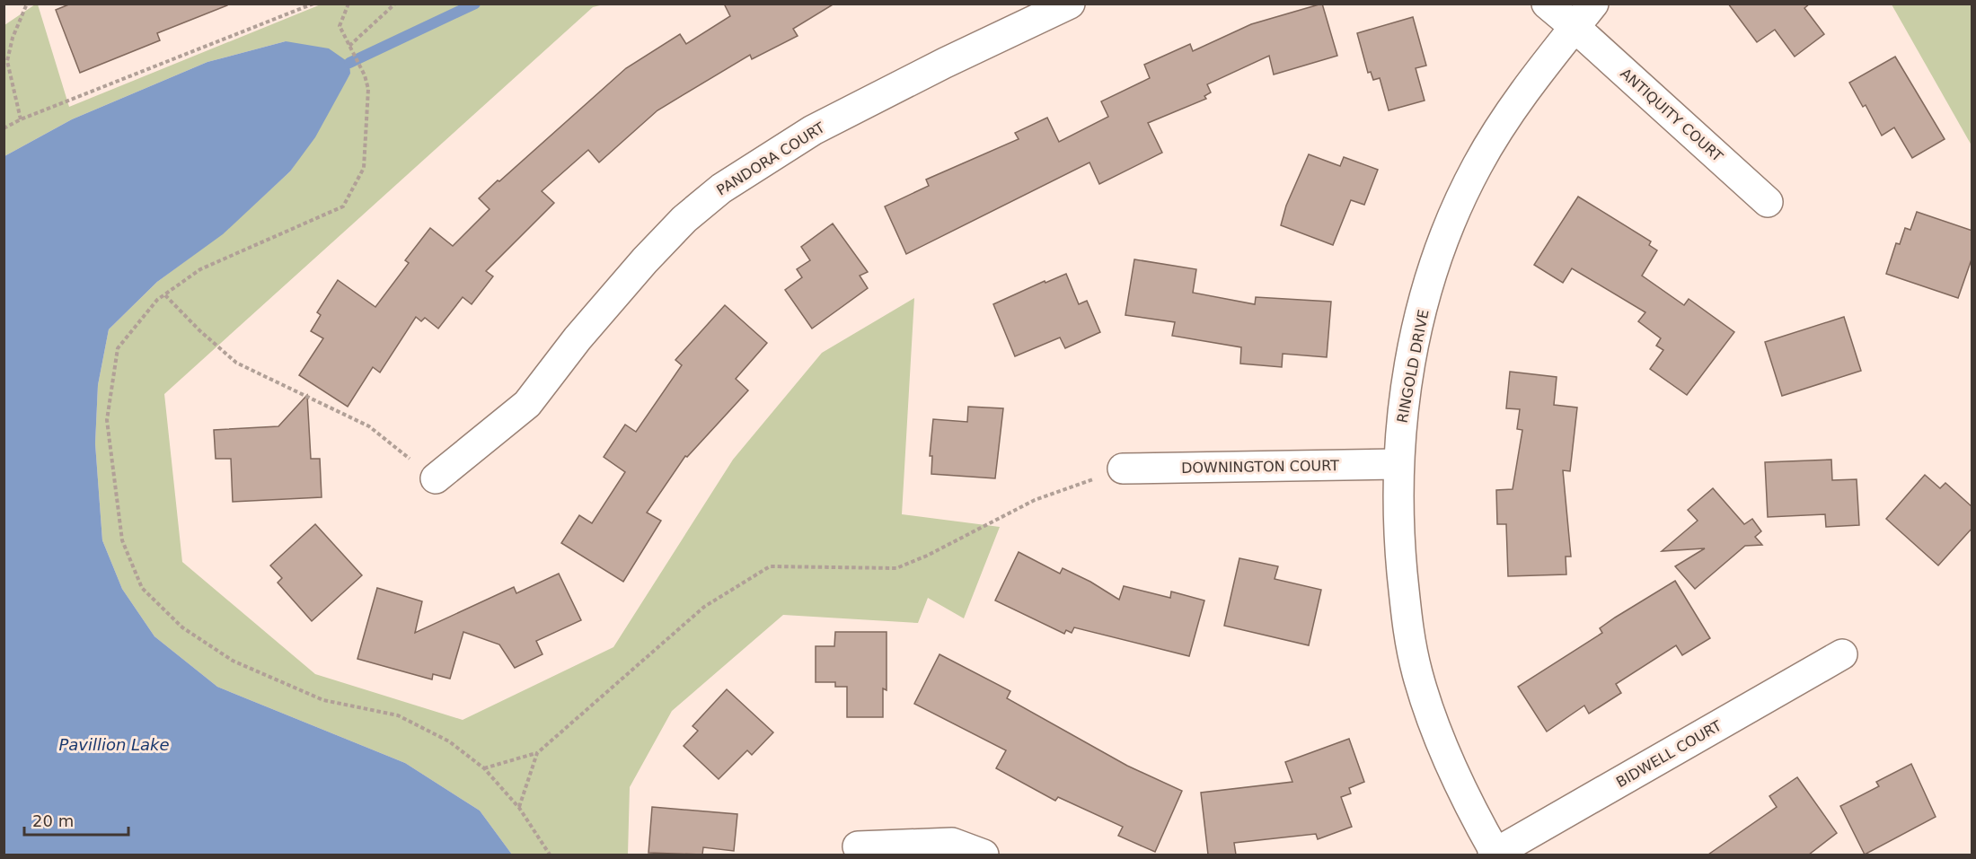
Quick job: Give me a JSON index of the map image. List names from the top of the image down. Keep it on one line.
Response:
{"streets":{"street":["ANTIQUITY COURT","PANDORA COURT","RINGOLD DRIVE","DOWNINGTON COURT","BIDWELL COURT"]},"crossings":[["ANTIQUITY COURT","RINGOLD DRIVE"],["RINGOLD DRIVE","DOWNINGTON COURT"],["RINGOLD DRIVE","BIDWELL COURT"]],"water":["Pavillion Lake"],"scale_bar":"20 m"}
